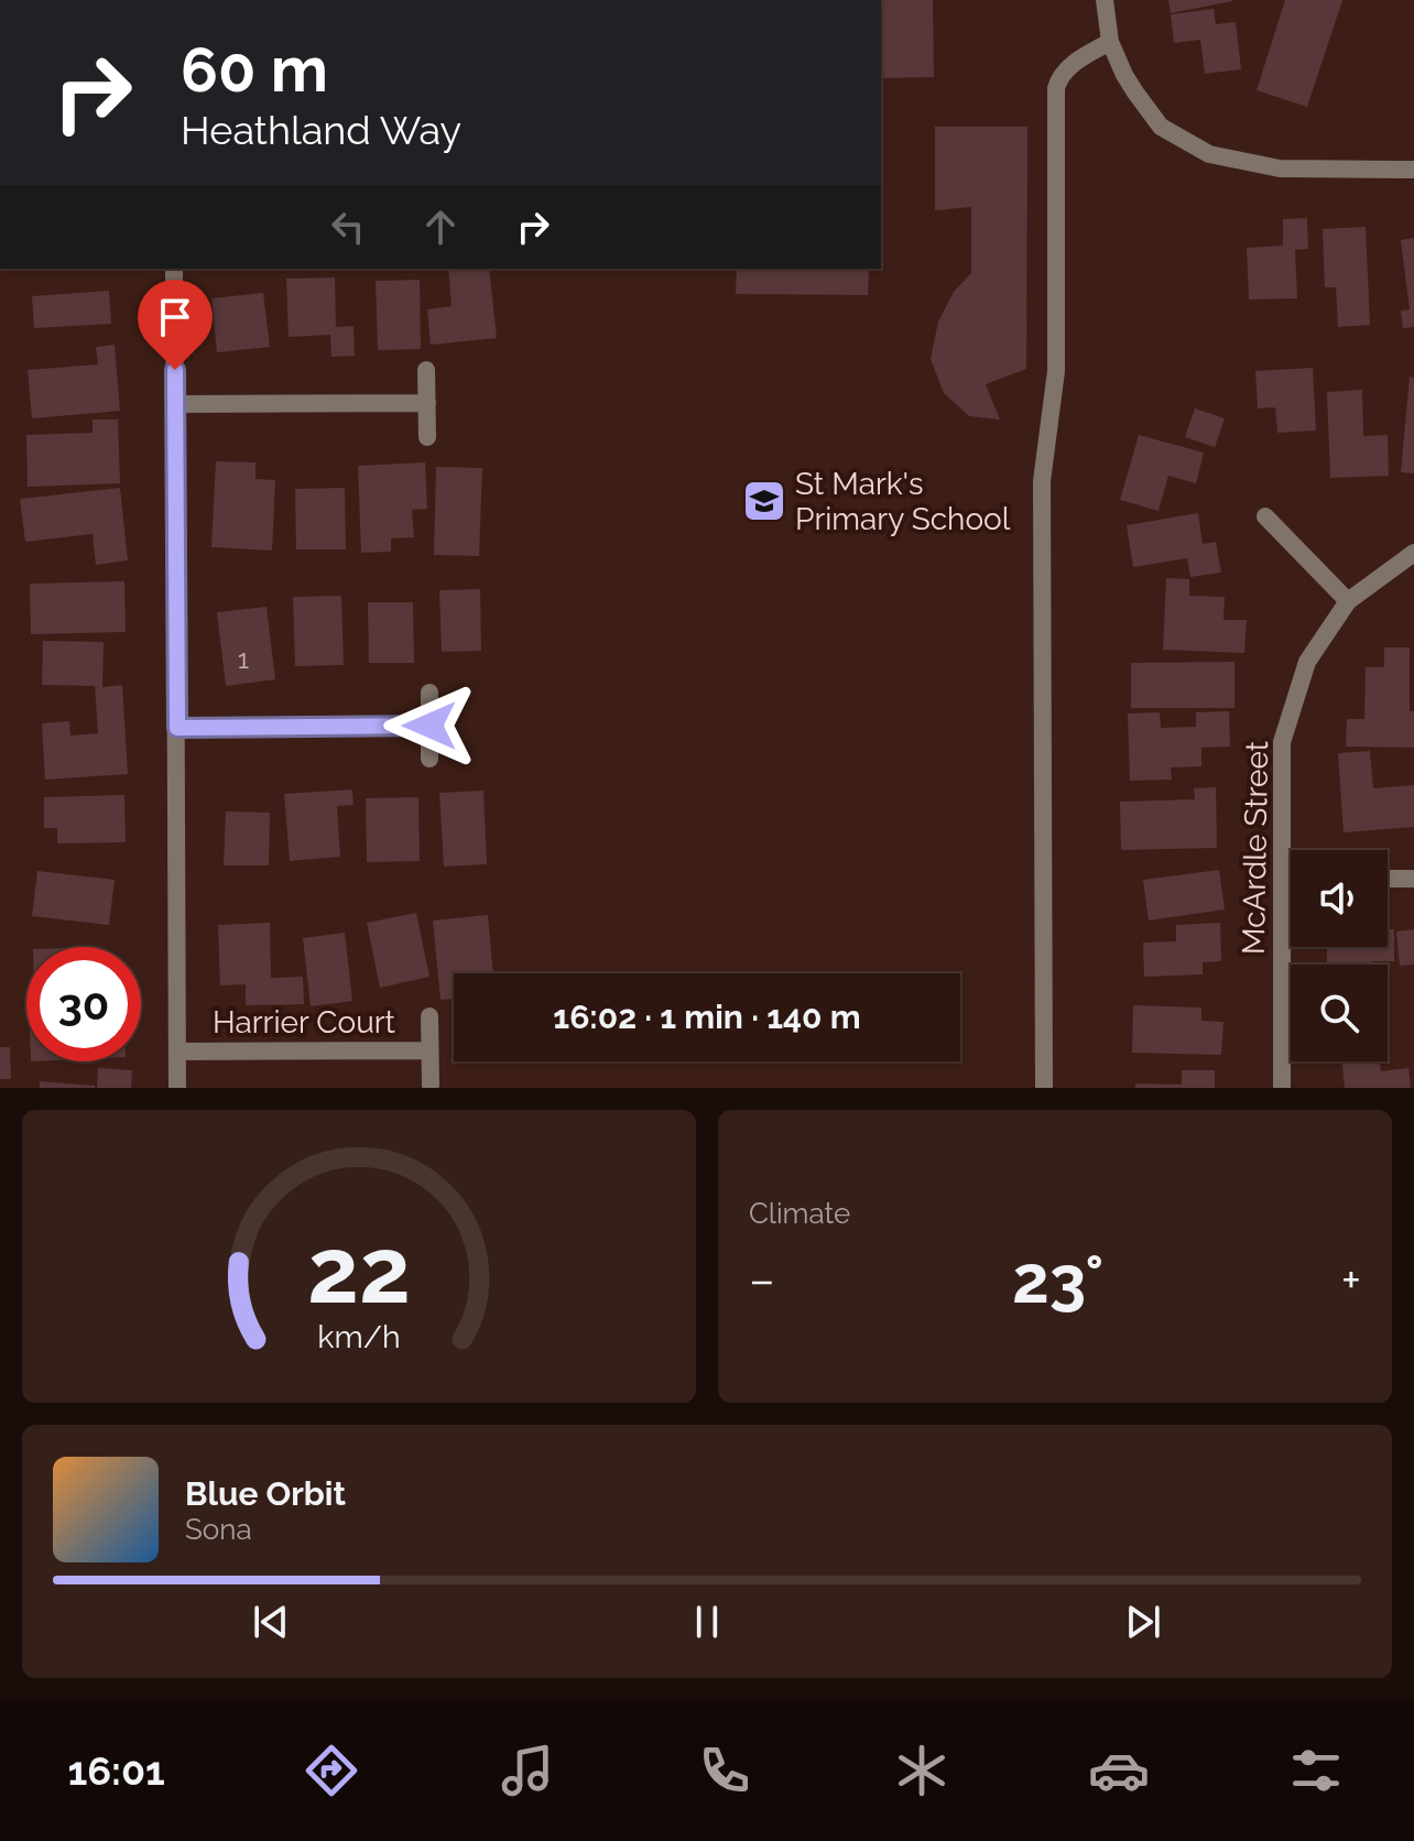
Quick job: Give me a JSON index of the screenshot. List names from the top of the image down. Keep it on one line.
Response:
{"streets":{"street":["McArdle Street","Harrier Court"]},"places":{"school or university":["St Mark's Primary School"]},"house_numbers":["1"],"page":{"turn":["60 m","Heathland Way"],"limit":"30","trip":"16:02 · 1 min · 140 m","tile":"Climate","heat":["−","23°","+"],"song":["Blue Orbit","Sona"],"tabs":"16:01","gauge":["22","km/h"]}}
